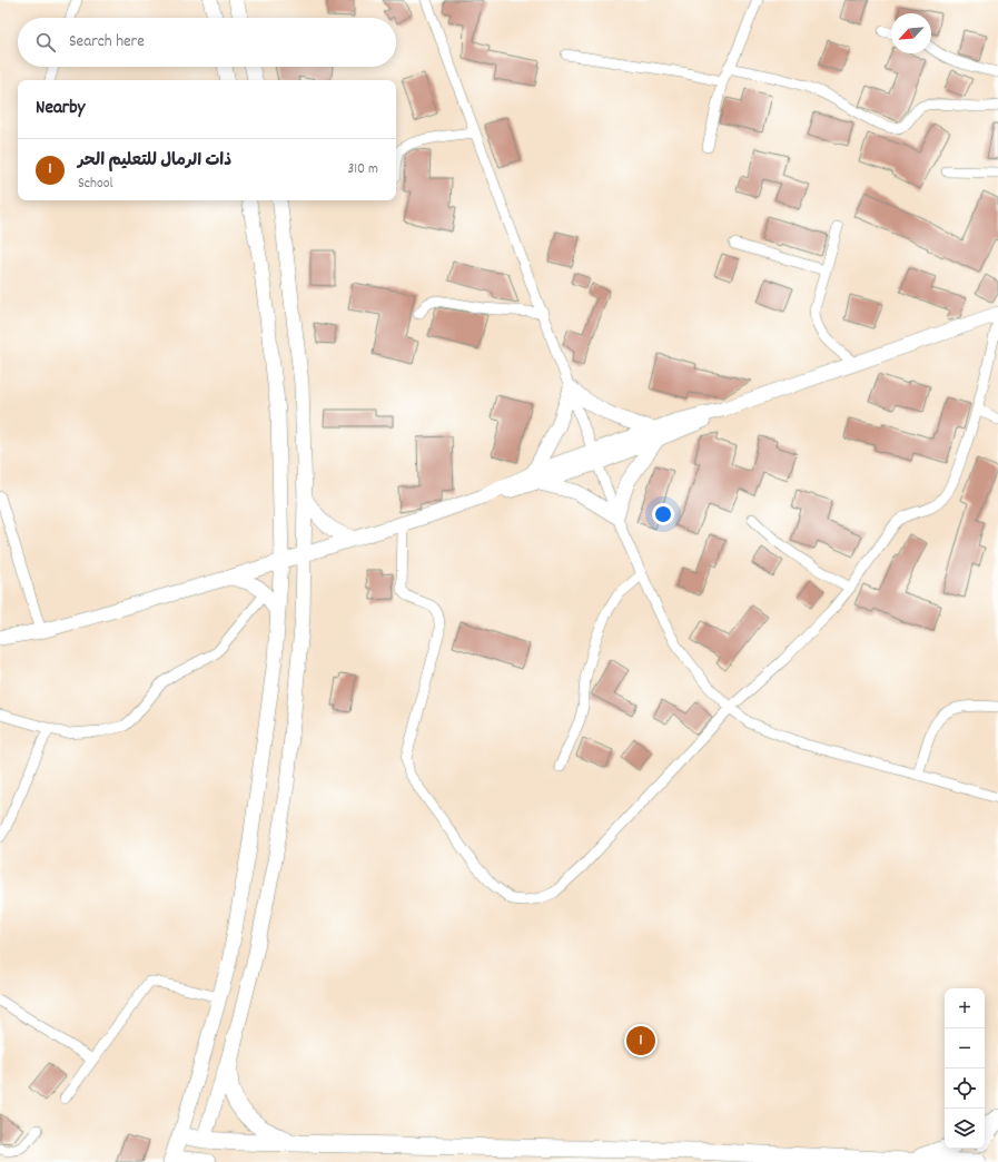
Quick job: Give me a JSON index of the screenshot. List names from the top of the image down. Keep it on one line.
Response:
{"north":"bottom left","page":{"search":"Search here","heading":"Nearby","list":[{"mark":"1","name":"ذات الرمال للتعليم الحر","note":"School","value":"310 m"}],"map_buttons":["+","−"],"pins":"1"}}
